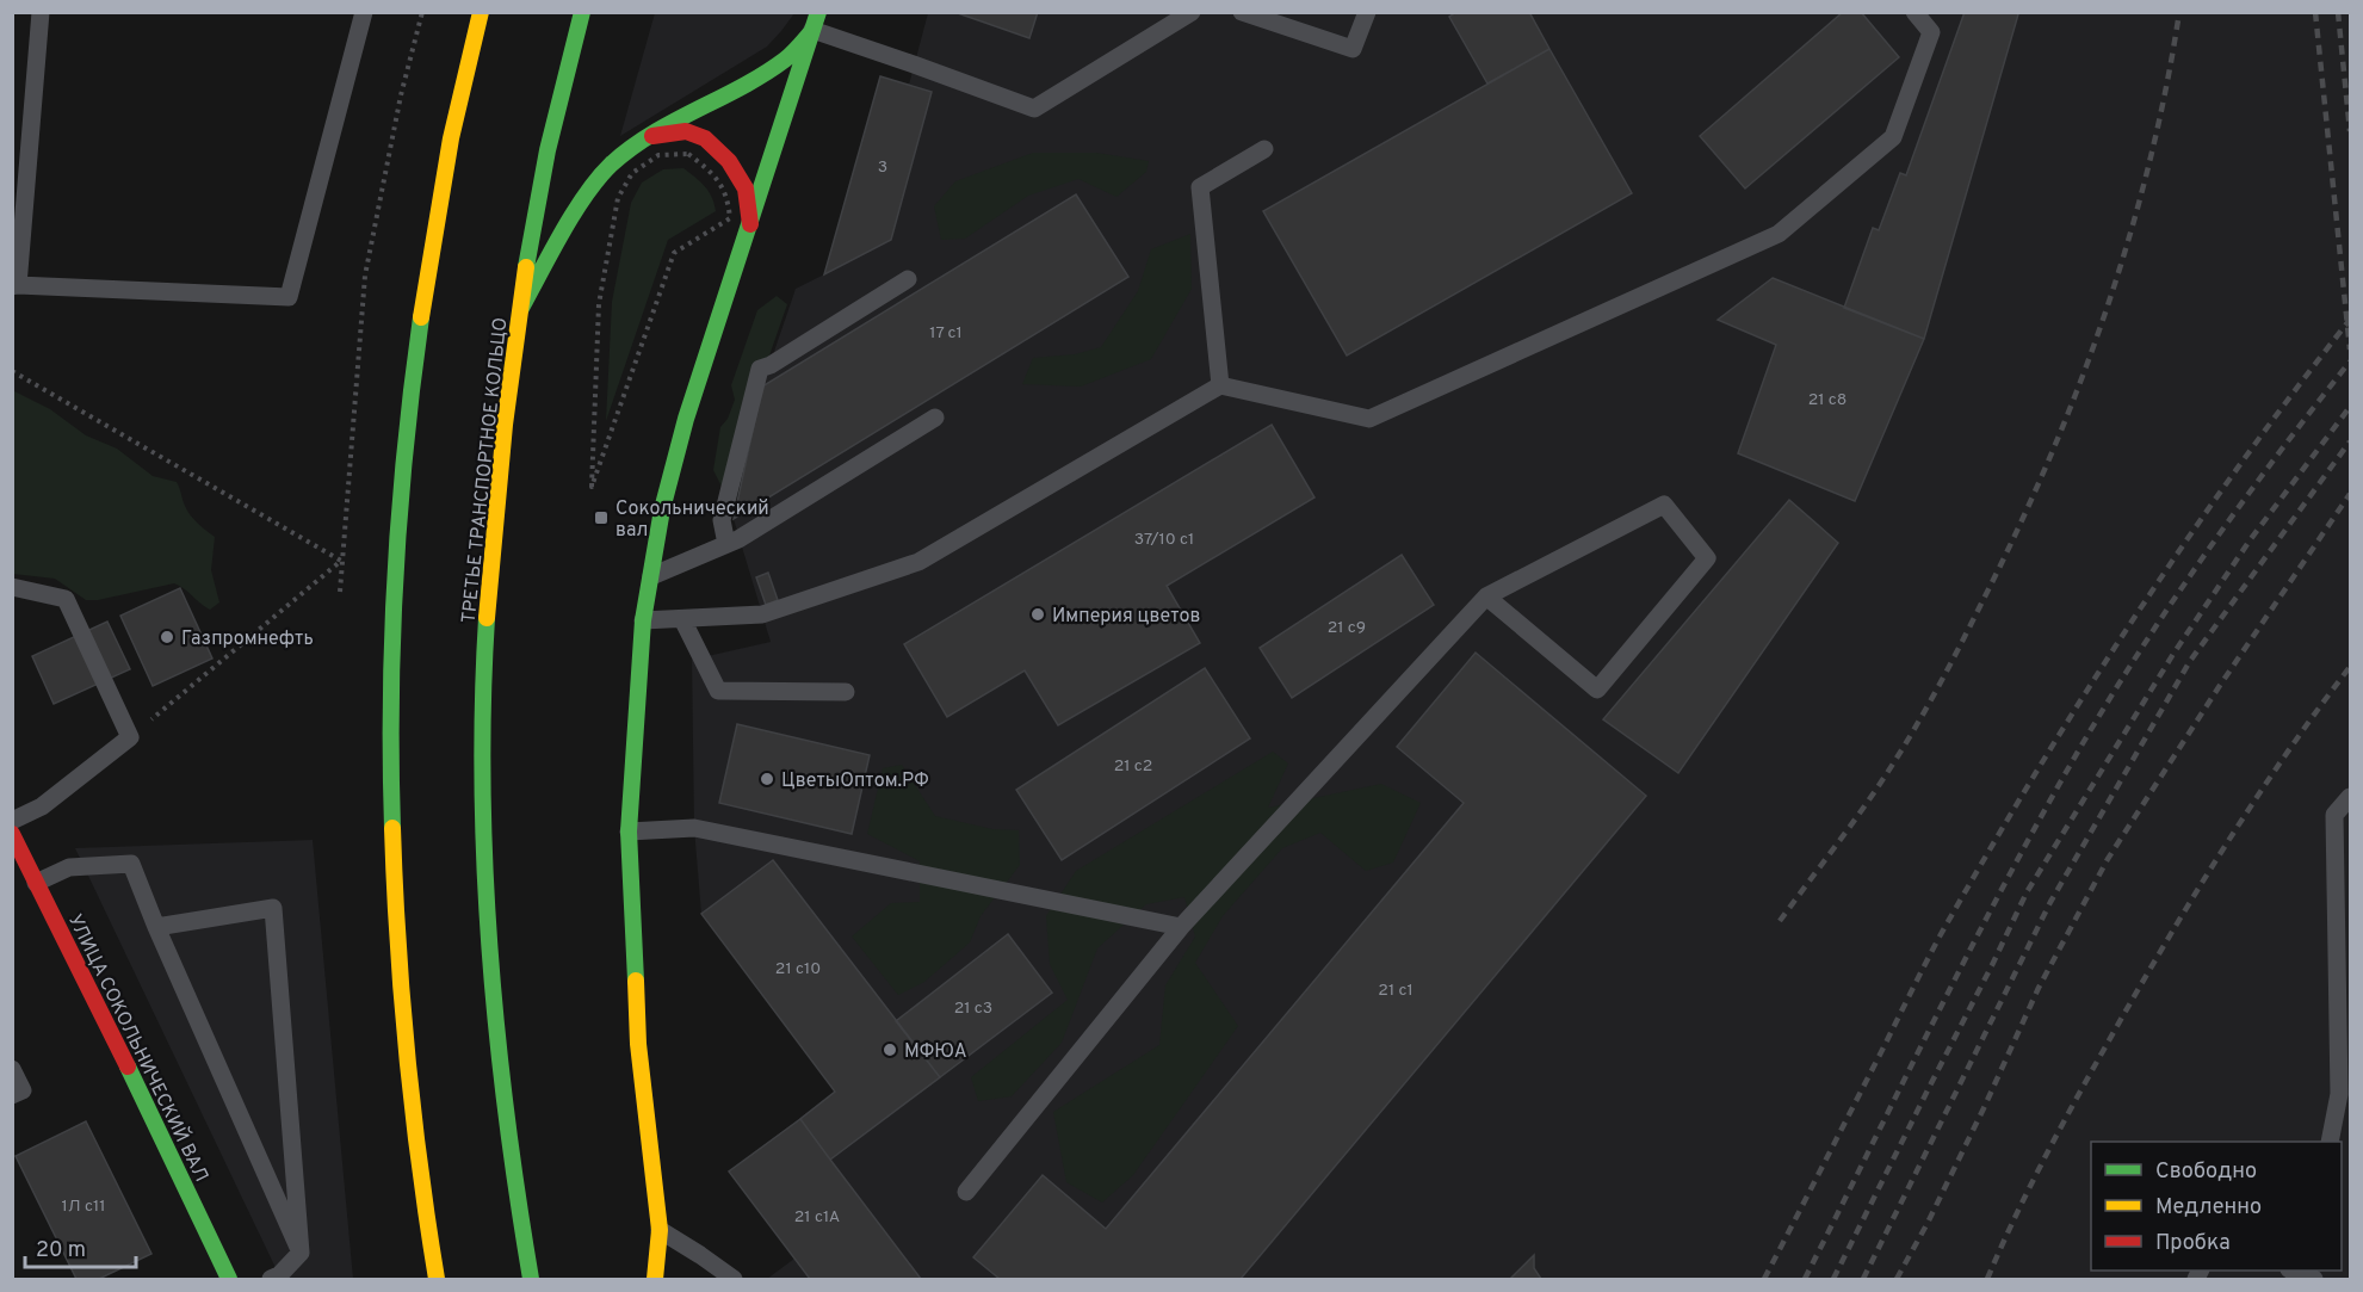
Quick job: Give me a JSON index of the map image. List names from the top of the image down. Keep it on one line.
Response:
{"streets":{"main road":["ТРЕТЬЕ ТРАНСПОРТНОЕ КОЛЬЦО","УЛИЦА СОКОЛЬНИЧЕСКИЙ ВАЛ"]},"places":{"transit":["Сокольнический вал"],"other":["Империя цветов","Газпромнефть","ЦветыОптом.РФ","МФЮА"]},"house_numbers":["3","17 с1","21 с8","37/10 с1","21 с9","21 с2","21 с10","21 с1","21 с3","1Л с11","21 с1А"],"legend":["Свободно","Медленно","Пробка"],"scale_bar":"20 m"}
